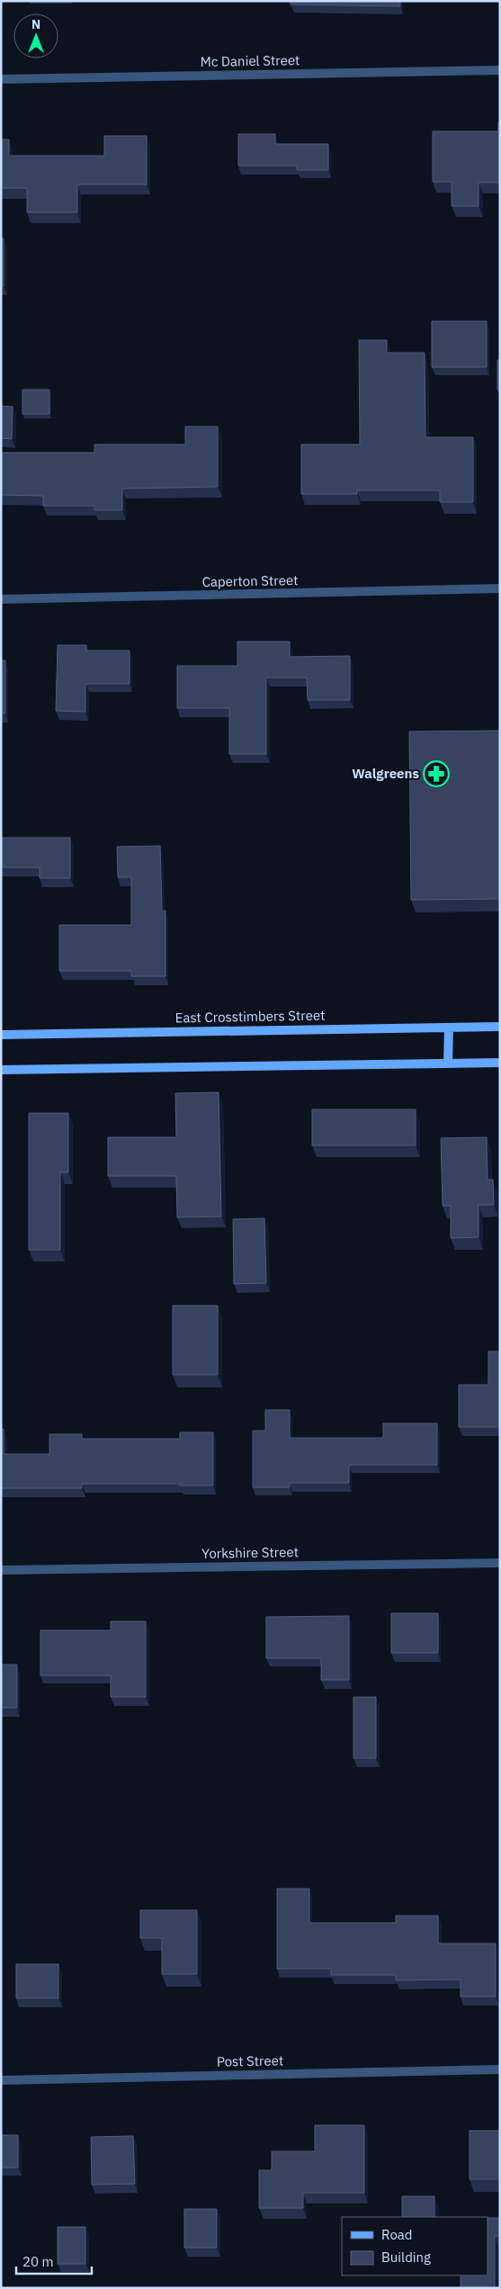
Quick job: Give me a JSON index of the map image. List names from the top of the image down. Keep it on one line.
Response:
{"streets":{"main road":["East Crosstimbers Street"],"street":["Mc Daniel Street","Caperton Street","Yorkshire Street","Post Street"]},"places":{"pharmacy":["Walgreens"]},"legend":["Road","Building"],"scale_bar":"20 m","north":"top"}
